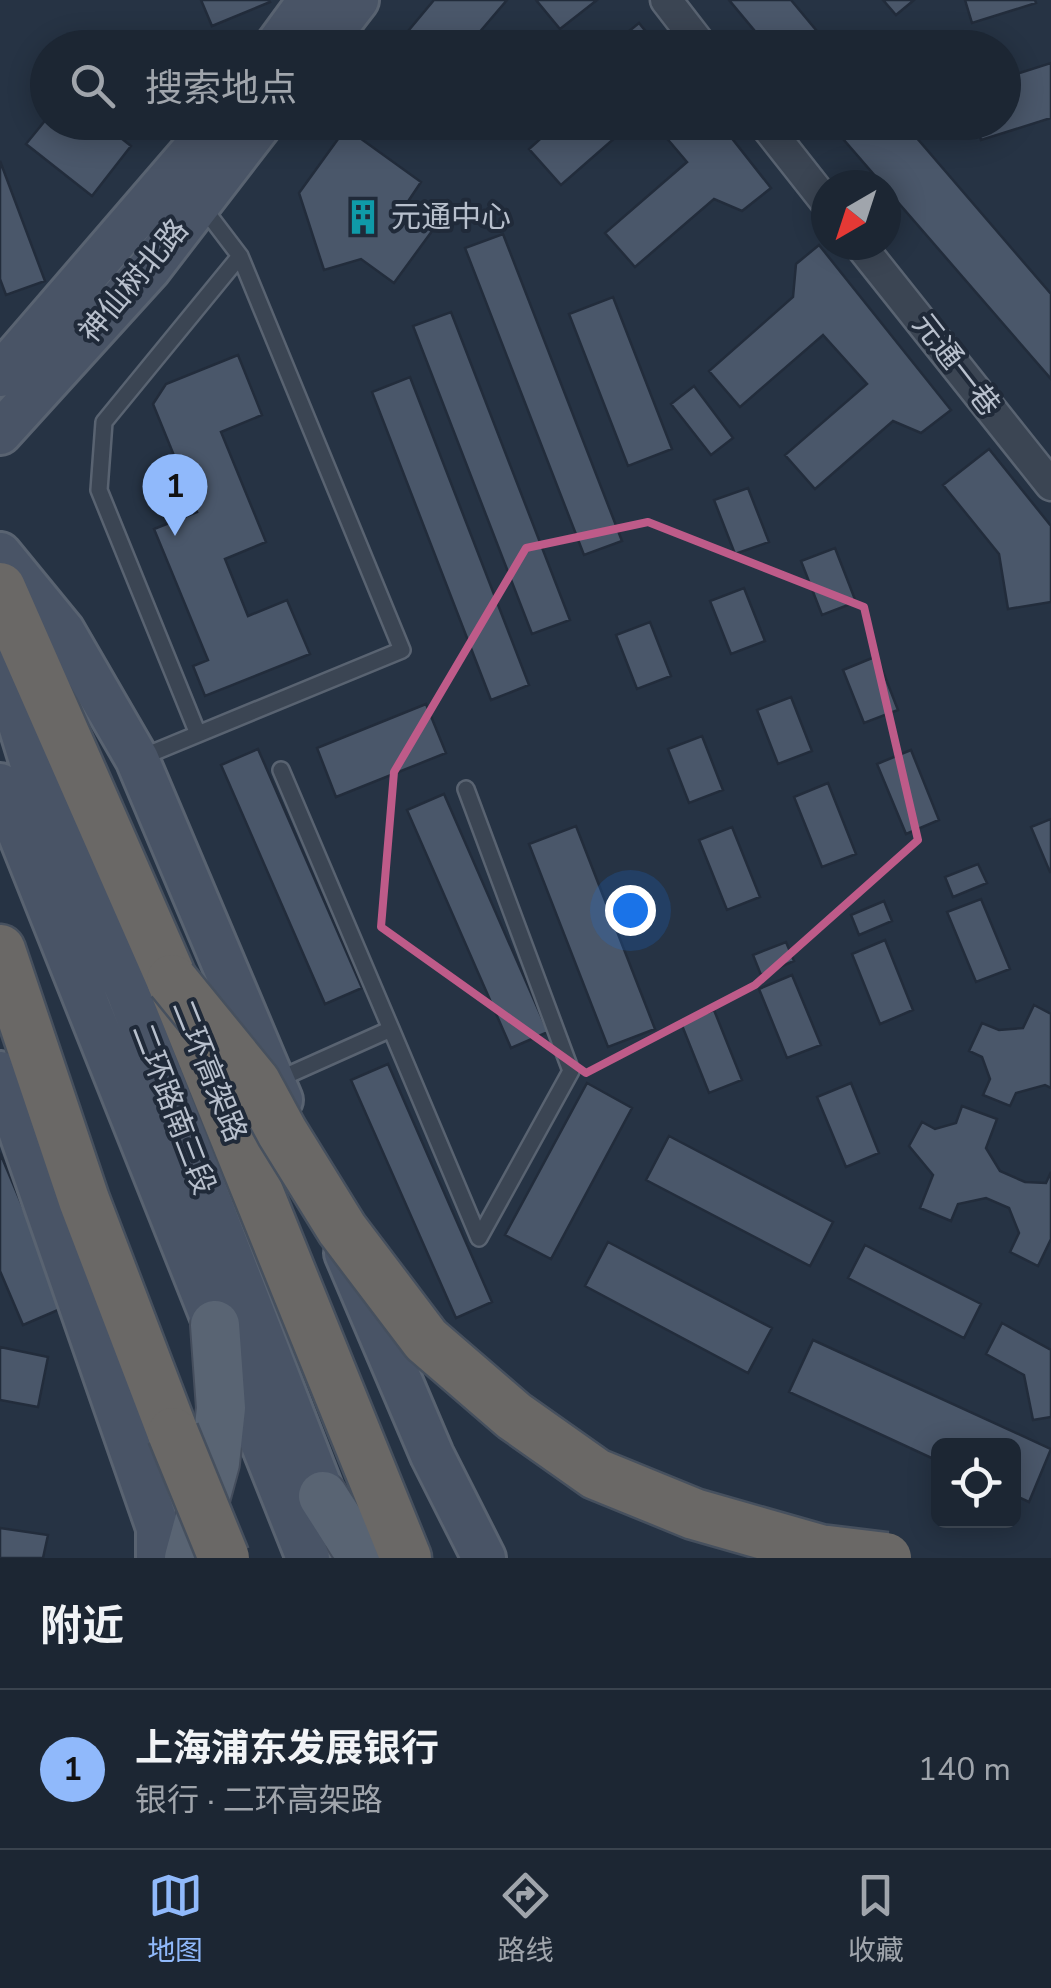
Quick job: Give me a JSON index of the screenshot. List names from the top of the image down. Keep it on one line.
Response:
{"streets":{"highway":["二环高架路"],"main road":["神仙树北路","二环路南三段"],"street":["元通一巷"]},"crossings":[["二环高架路","二环路南三段"]],"places":{"building":["元通中心"]},"north":"bottom left","page":{"search":"搜索地点","pins":"1","heading":"附近","list":[{"mark":"1","name":"上海浦东发展银行","note":"银行 · 二环高架路","value":"140 m"}],"nav":["地图","路线","收藏"]}}
